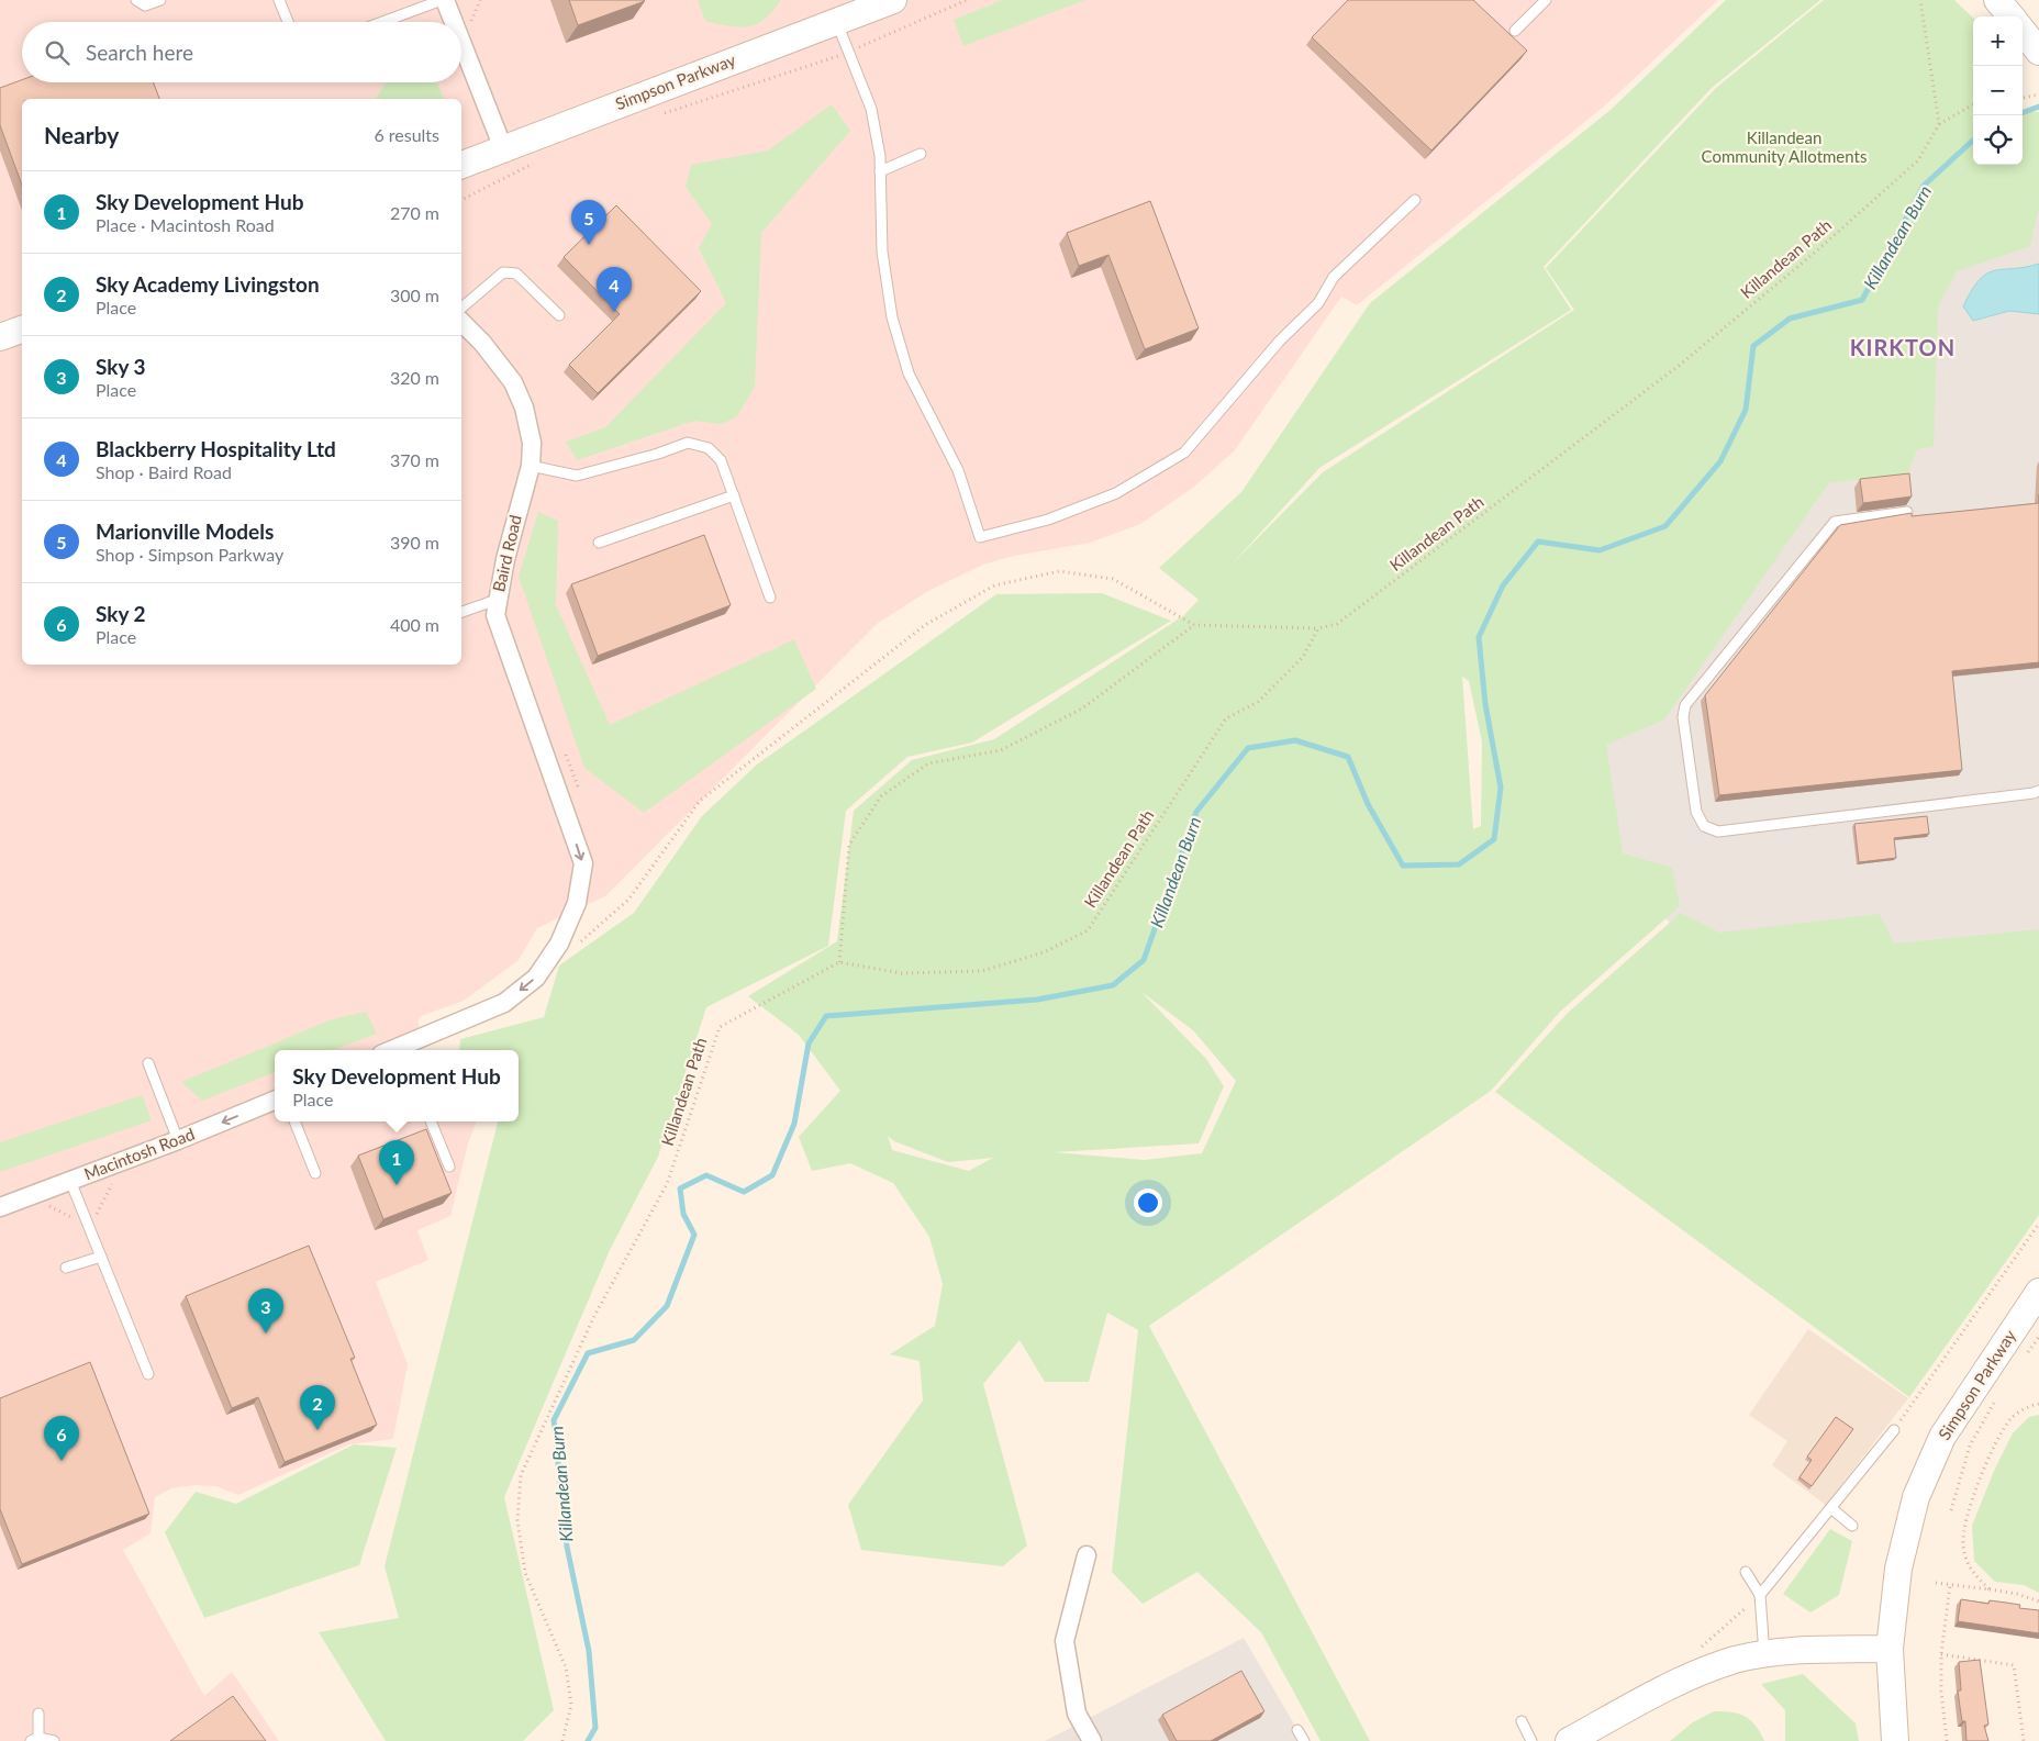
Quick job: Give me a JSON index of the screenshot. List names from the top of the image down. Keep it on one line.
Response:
{"streets":{"main road":["Simpson Parkway"],"street":["Baird Road","Macintosh Road"],"path":["Killandean Path"]},"one_way":["Baird Road","Macintosh Road"],"districts":["KIRKTON"],"water":["Killandean Burn"],"parks":["Killandean Community Allotments"],"page":{"map_buttons":["+","−"],"search":"Search here","heading":["Nearby","6 results"],"list":[{"mark":"1","name":"Sky Development Hub","note":"Place · Macintosh Road","value":"270 m"},{"mark":"2","name":"Sky Academy Livingston","note":"Place","value":"300 m"},{"mark":"3","name":"Sky 3","note":"Place","value":"320 m"},{"mark":"4","name":"Blackberry Hospitality Ltd","note":"Shop · Baird Road","value":"370 m"},{"mark":"5","name":"Marionville Models","note":"Shop · Simpson Parkway","value":"390 m"},{"mark":"6","name":"Sky 2","note":"Place","value":"400 m"}],"pins":["5","4","1","3","2","6"],"popup":["Sky Development Hub","Place"]}}
